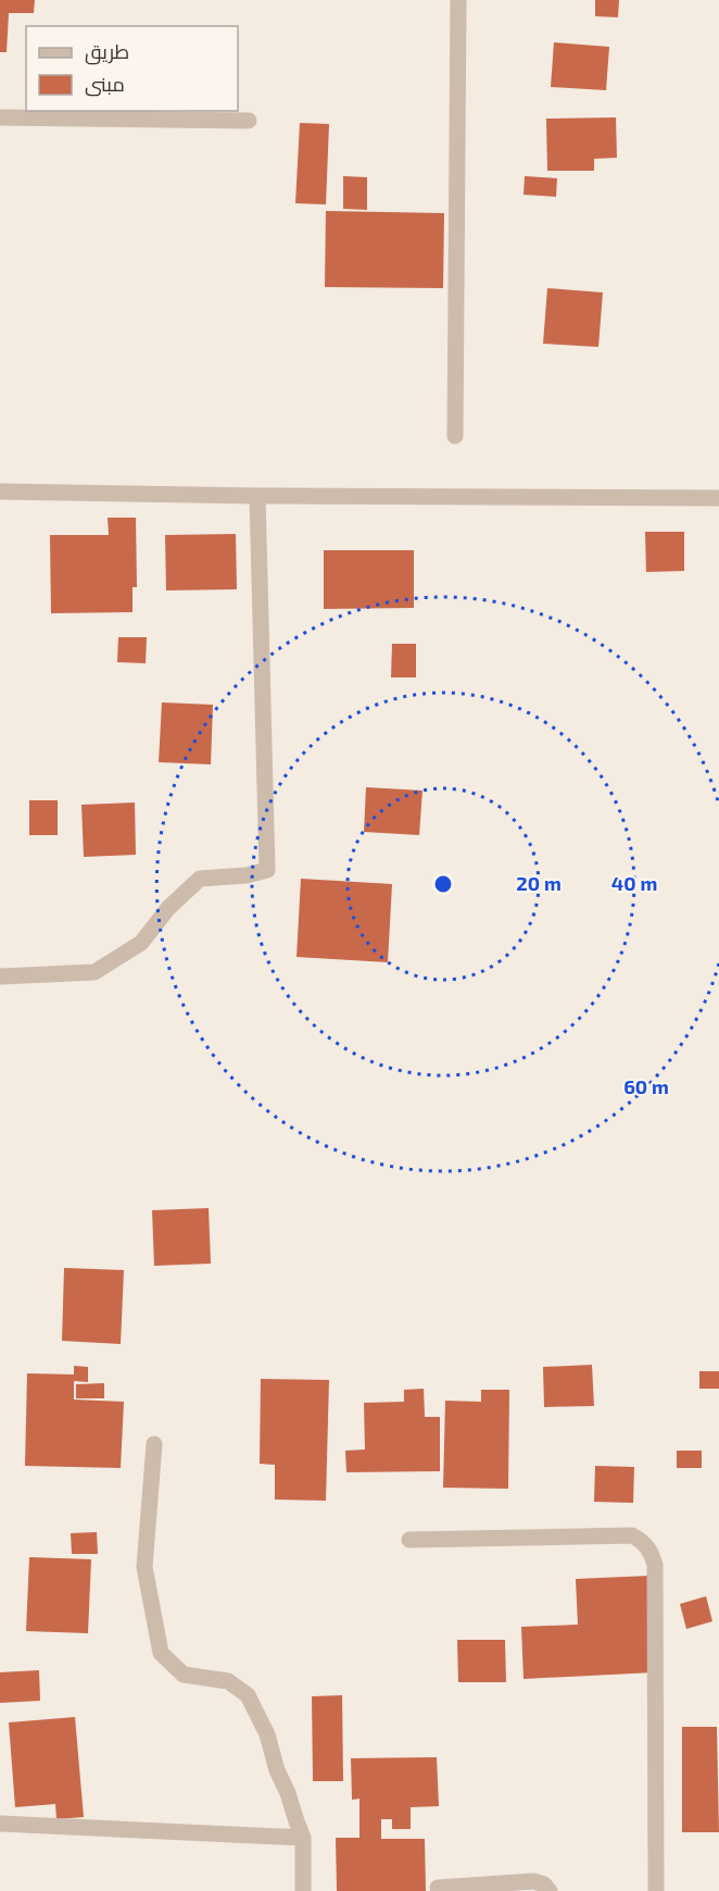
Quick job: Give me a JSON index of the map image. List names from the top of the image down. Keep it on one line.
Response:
{"legend":["طريق","مبنى"],"rings":["20 m","40 m","60 m"]}
